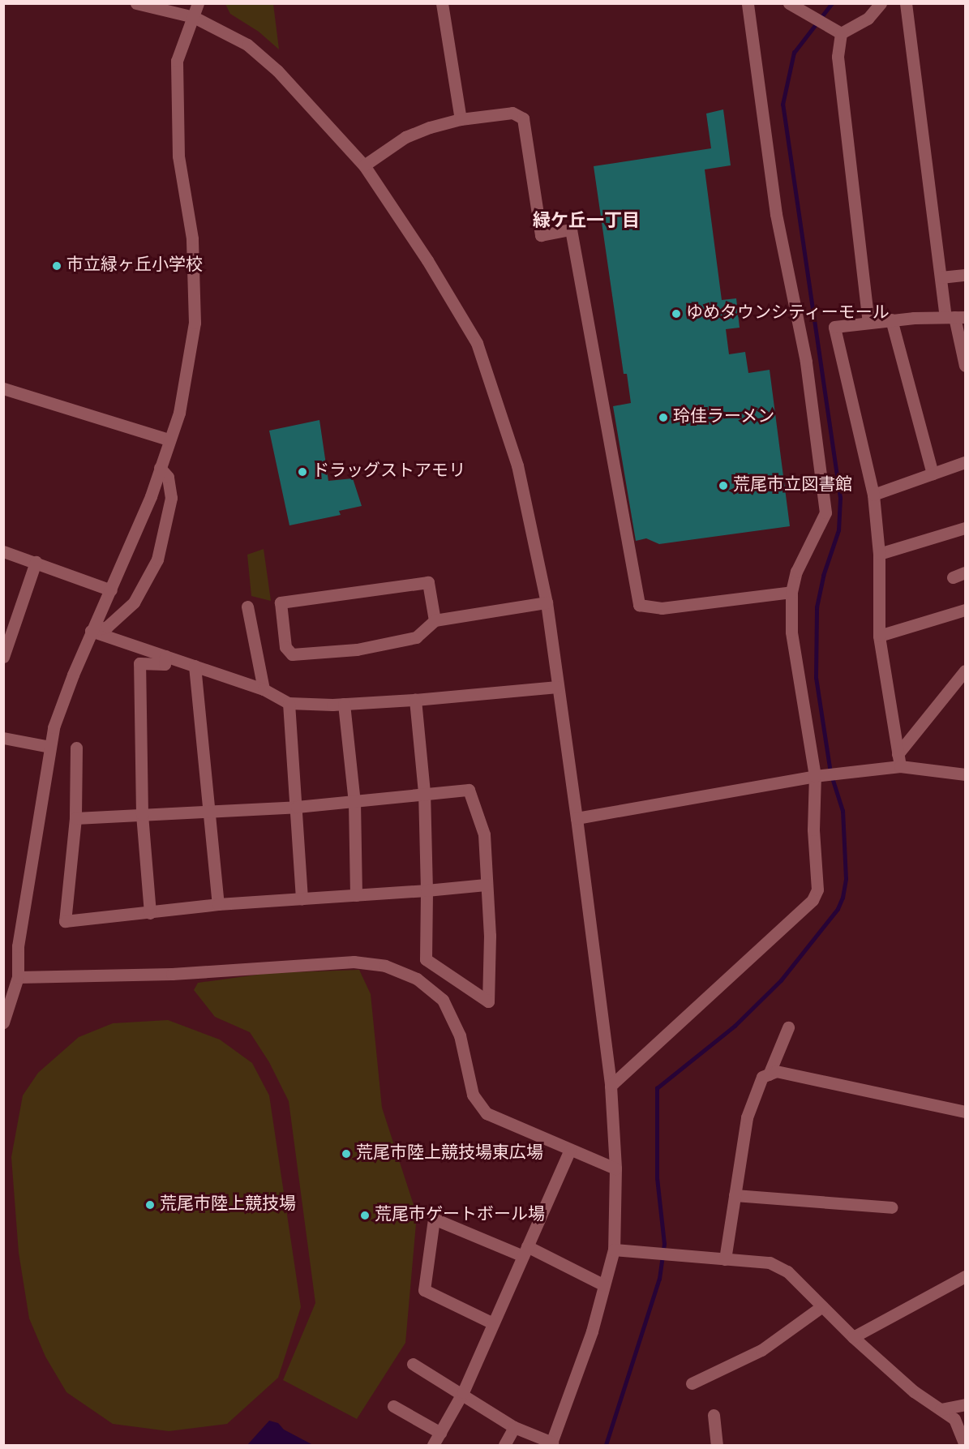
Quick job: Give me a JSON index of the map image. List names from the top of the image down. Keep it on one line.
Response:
{"districts":["緑ケ丘一丁目"],"places":["市立緑ヶ丘小学校","ゆめタウンシティーモール","玲佳ラーメン","ドラッグストアモリ","荒尾市立図書館","荒尾市陸上競技場東広場","荒尾市陸上競技場","荒尾市ゲートボール場"]}
